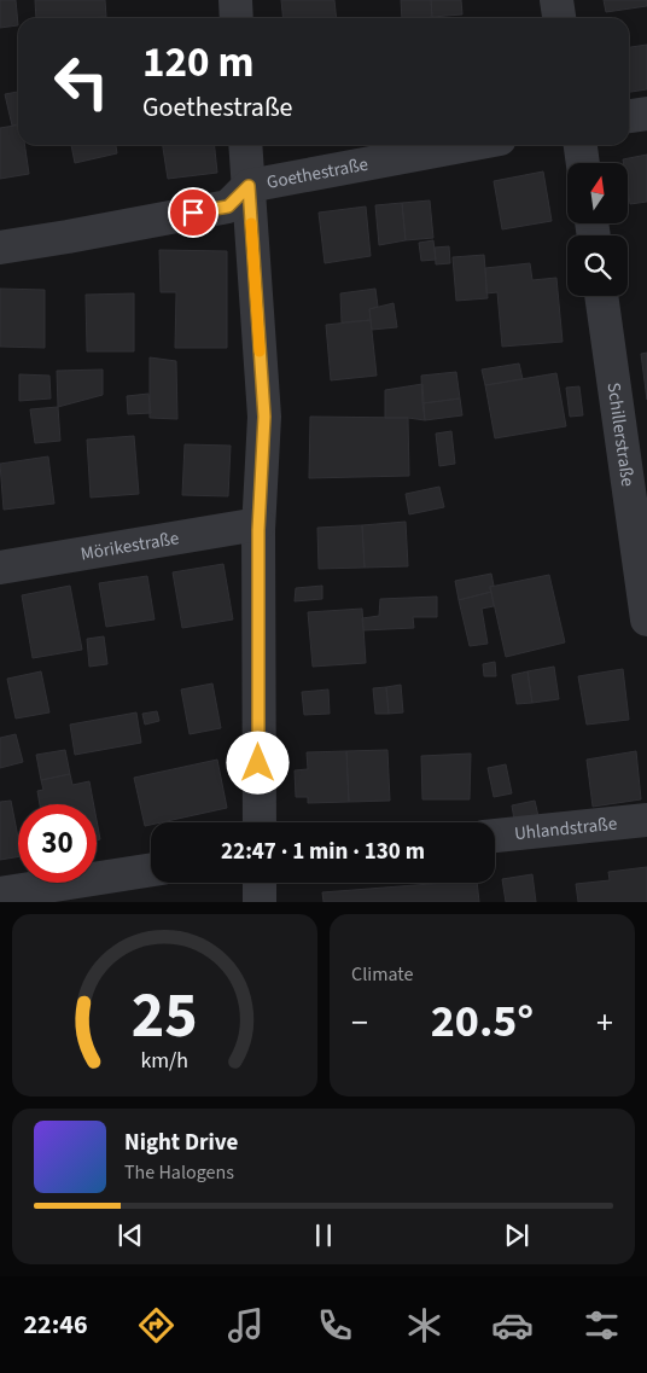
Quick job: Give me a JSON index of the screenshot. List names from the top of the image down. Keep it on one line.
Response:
{"streets":{"street":["Goethestraße","Schillerstraße","Mörikestraße","Uhlandstraße"]},"north":"top","page":{"turn":["120 m","Goethestraße"],"limit":"30","trip":"22:47 · 1 min · 130 m","tile":"Climate","heat":["−","20.5°","+"],"song":["Night Drive","The Halogens"],"tabs":"22:46","gauge":["25","km/h"]}}
